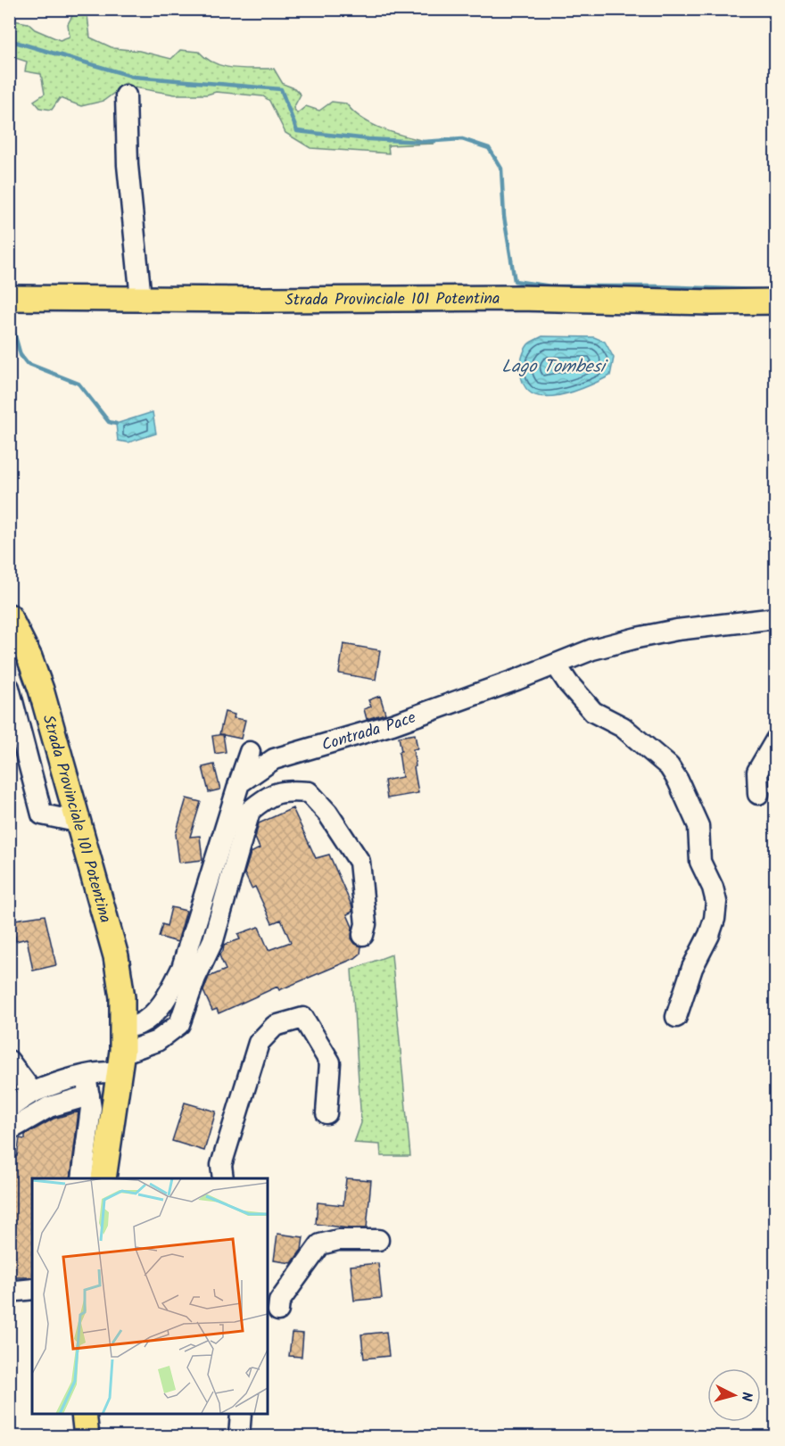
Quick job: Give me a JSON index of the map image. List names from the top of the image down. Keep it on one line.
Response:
{"streets":{"main road":["Strada Provinciale 101 Potentina"],"street":["Contrada Pace"]},"water":["Lago Tombesi"],"north":"right"}
